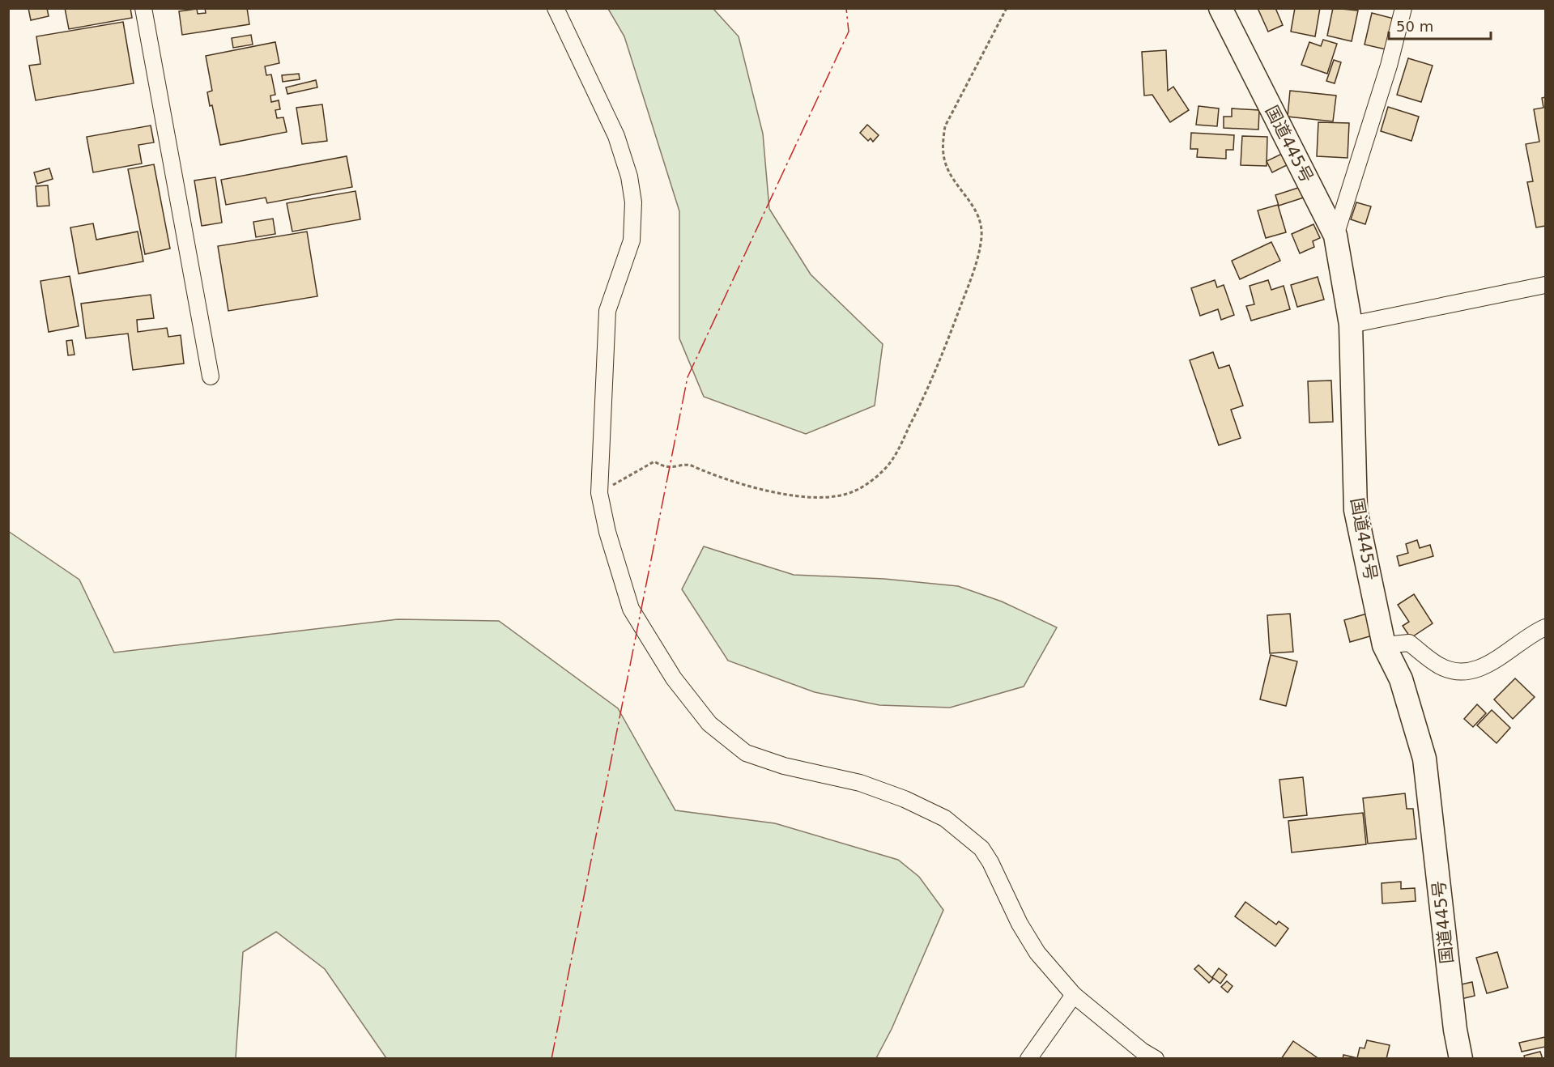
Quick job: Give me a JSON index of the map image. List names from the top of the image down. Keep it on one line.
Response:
{"streets":{"highway":["国道445号"]},"scale_bar":"50 m"}
